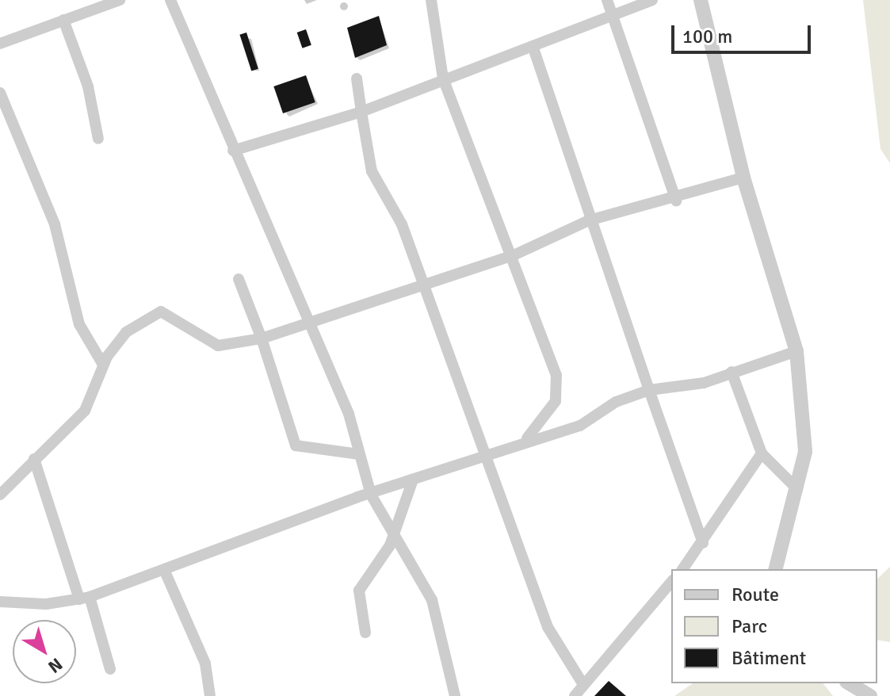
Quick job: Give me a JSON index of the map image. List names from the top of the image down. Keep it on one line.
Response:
{"legend":["Route","Parc","Bâtiment"],"scale_bar":"100 m","north":"bottom right"}
